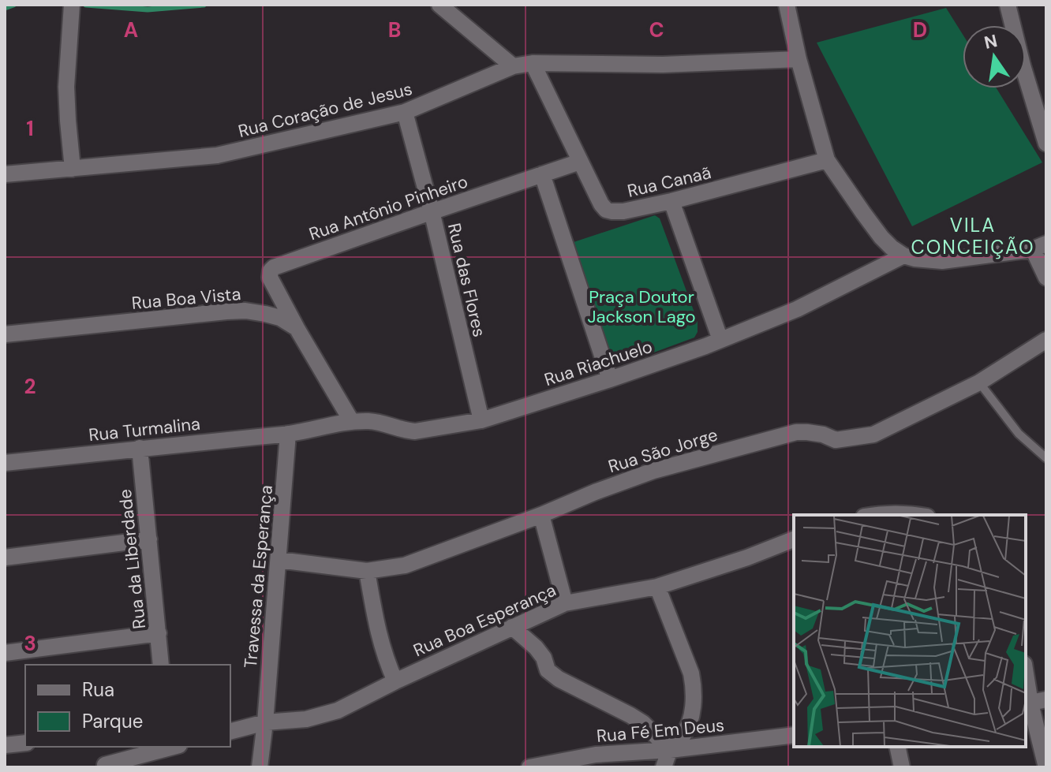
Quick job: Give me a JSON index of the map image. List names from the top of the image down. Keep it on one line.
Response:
{"streets":{"street":["Rua Coração de Jesus","Rua Canaã","Rua Antônio Pinheiro","Rua das Flores","Rua Boa Vista","Rua Riachuelo","Rua Turmalina","Rua São Jorge","Rua da Liberdade","Travessa da Esperança","Rua Boa Esperança","Rua Fé Em Deus"]},"crossings":[["Rua Coração de Jesus","Rua Canaã"],["Rua Coração de Jesus","Rua das Flores"],["Rua Canaã","Rua Antônio Pinheiro"],["Rua Antônio Pinheiro","Rua das Flores"],["Rua Antônio Pinheiro","Rua Boa Vista"],["Rua das Flores","Rua Riachuelo"],["Rua Riachuelo","Rua Turmalina"],["Rua Riachuelo","Travessa da Esperança"],["Rua Turmalina","Rua da Liberdade"],["Rua Turmalina","Travessa da Esperança"],["Rua São Jorge","Travessa da Esperança"],["Travessa da Esperança","Rua Boa Esperança"]],"districts":["VILA CONCEIÇÃO"],"parks":["Praça Doutor Jackson Lago"],"legend":["Rua","Parque"],"north":"top","grid":{"columns":["A","B","C","D"],"rows":["1","2","3"]}}
